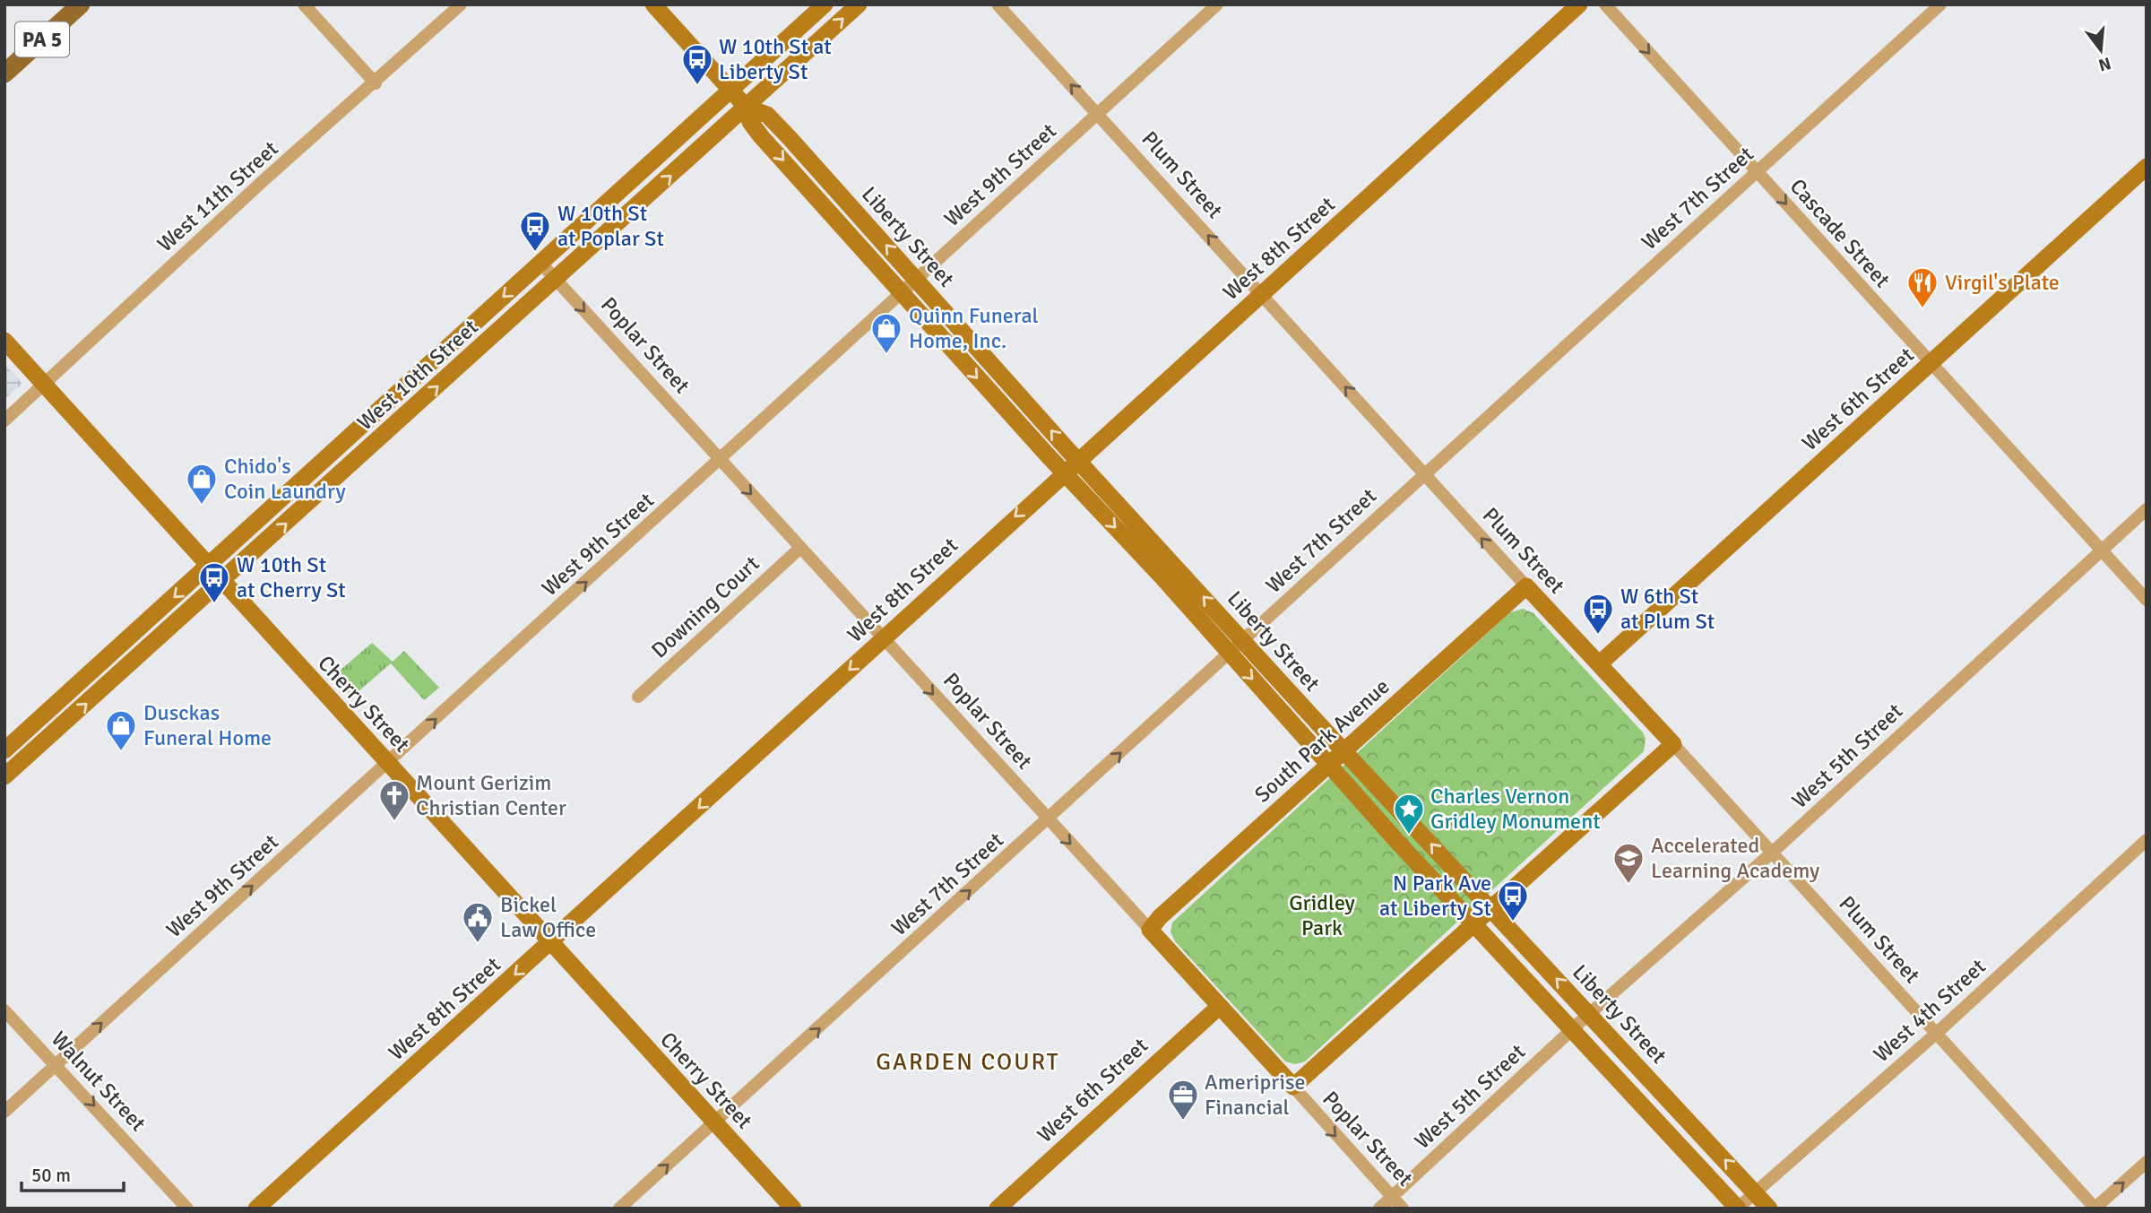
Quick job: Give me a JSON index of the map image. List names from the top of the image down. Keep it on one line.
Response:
{"streets":{"main road":["PA 5"],"street":["West 9th Street","Plum Street","West 11th Street","West 7th Street","Cascade Street","Liberty Street","West 8th Street","Poplar Street","West 10th Street","West 6th Street","Downing Court","Cherry Street","South Park Avenue","West 5th Street","West 4th Street","Walnut Street"]},"crossings":[["West 9th Street","Plum Street"],["West 9th Street","Liberty Street"],["West 9th Street","Poplar Street"],["West 9th Street","Cherry Street"],["West 9th Street","Walnut Street"],["Plum Street","West 7th Street"],["Plum Street","West 8th Street"],["Plum Street","West 6th Street"],["Plum Street","South Park Avenue"],["Plum Street","West 5th Street"],["Plum Street","West 4th Street"],["West 11th Street","Cherry Street"],["West 7th Street","Cascade Street"],["West 7th Street","Liberty Street"],["West 7th Street","Poplar Street"],["West 7th Street","Cherry Street"],["Cascade Street","West 6th Street"],["Cascade Street","West 5th Street"],["Liberty Street","West 8th Street"],["Liberty Street","West 10th Street"],["Liberty Street","South Park Avenue"],["Liberty Street","West 5th Street"],["Liberty Street","West 4th Street"],["West 8th Street","Poplar Street"],["West 8th Street","Cherry Street"],["Poplar Street","West 10th Street"],["Poplar Street","West 6th Street"],["Poplar Street","Downing Court"],["Poplar Street","South Park Avenue"],["Poplar Street","West 5th Street"],["West 10th Street","Cherry Street"]],"one_way":["West 9th Street","Plum Street","West 7th Street","Cascade Street","West 8th Street","Poplar Street","Walnut Street"],"districts":["GARDEN COURT"],"parks":["Gridley Park"],"places":{"bus stop":["W 10th St at Liberty St","W 10th St at Poplar St","W 10th St at Cherry St","W 6th St at Plum St","N Park Ave at Liberty St"],"restaurant":["Virgil's Plate"],"shop":["Quinn Funeral Home, Inc.","Chido's Coin Laundry","Dusckas Funeral Home"],"church":["Mount Gerizim Christian Center"],"place":["Charles Vernon Gridley Monument"],"school or university":["Accelerated Learning Academy"],"public building":["Bickel Law Office"],"office":["Ameriprise Financial"]},"scale_bar":"50 m","north":"bottom"}
